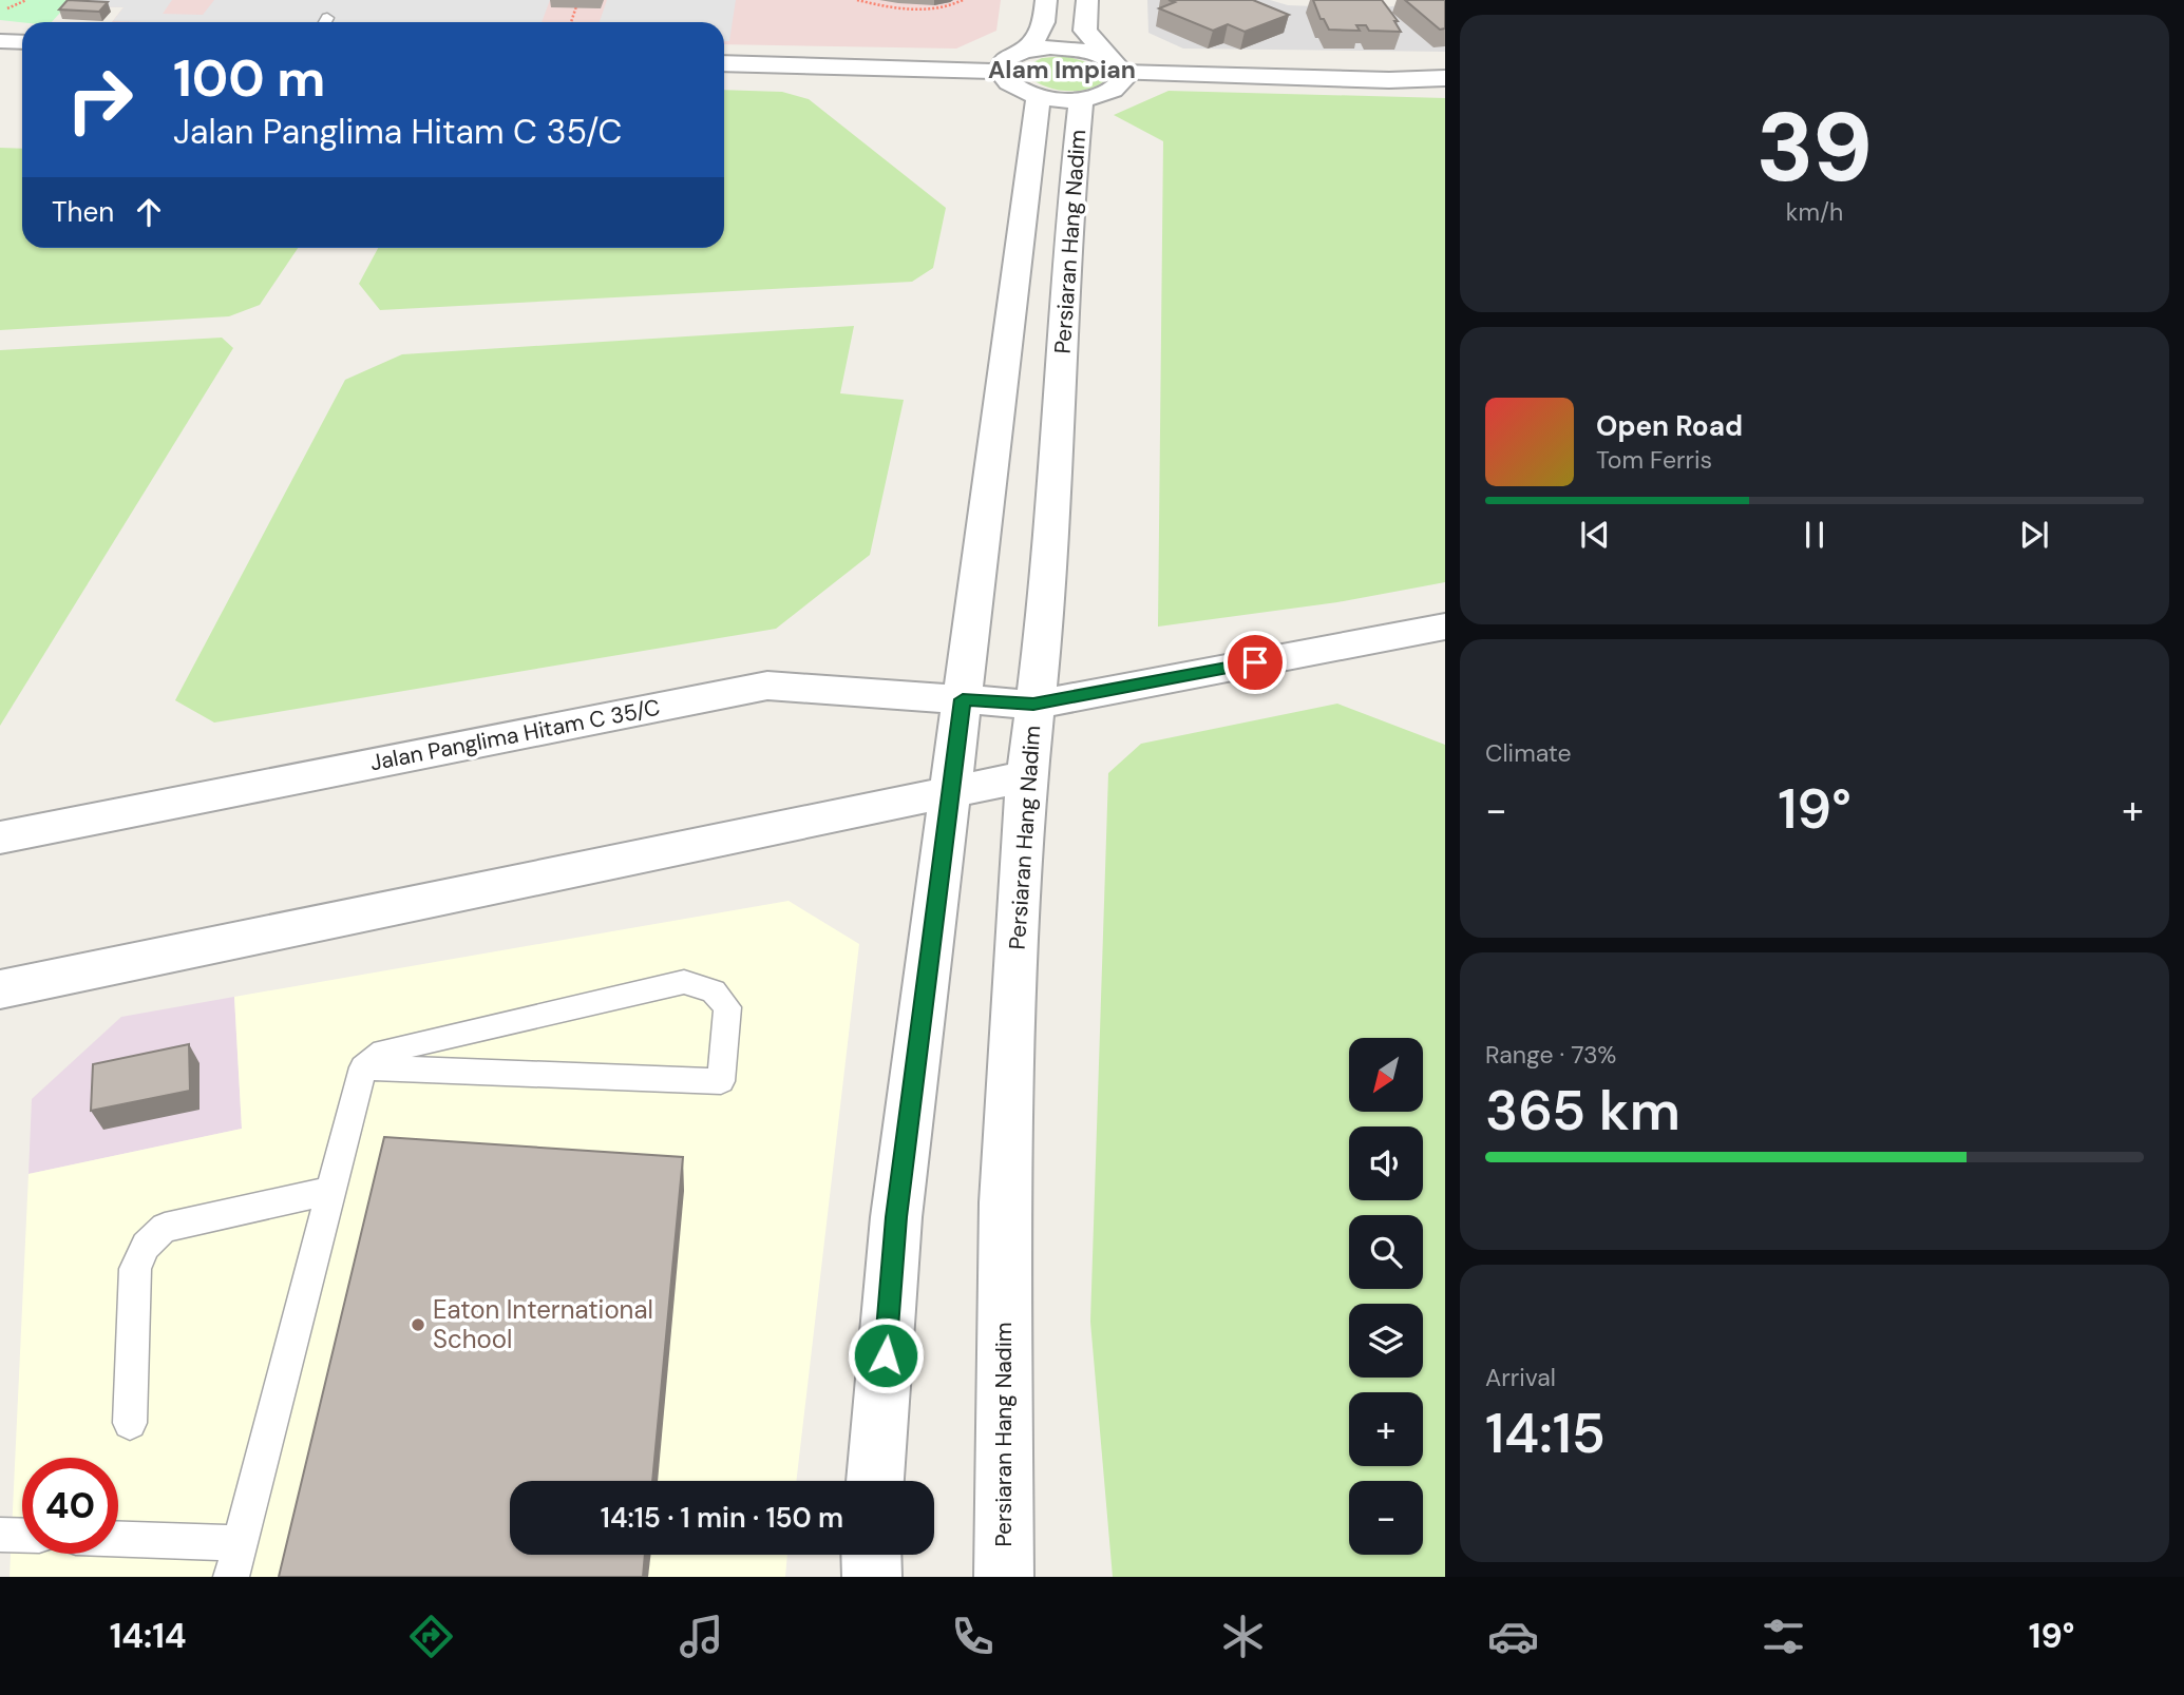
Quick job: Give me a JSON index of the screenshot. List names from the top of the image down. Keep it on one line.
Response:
{"streets":{"street":["Persiaran Hang Nadim","Jalan Panglima Hitam C 35/C"]},"crossings":[["Persiaran Hang Nadim","Jalan Panglima Hitam C 35/C"]],"districts":["Alam Impian"],"places":["Eaton International School"],"north":"bottom left","page":{"tile":[["39","km/h"],"Climate",["Range · 73%","365 km"],["Arrival","14:15"]],"turn":["100 m","Jalan Panglima Hitam C 35/C"],"then":"Then","song":["Open Road","Tom Ferris"],"heat":["−","19°","+"],"map_buttons":["+","−"],"limit":"40","trip":"14:15 · 1 min · 150 m","tabs":["14:14","19°"]}}
